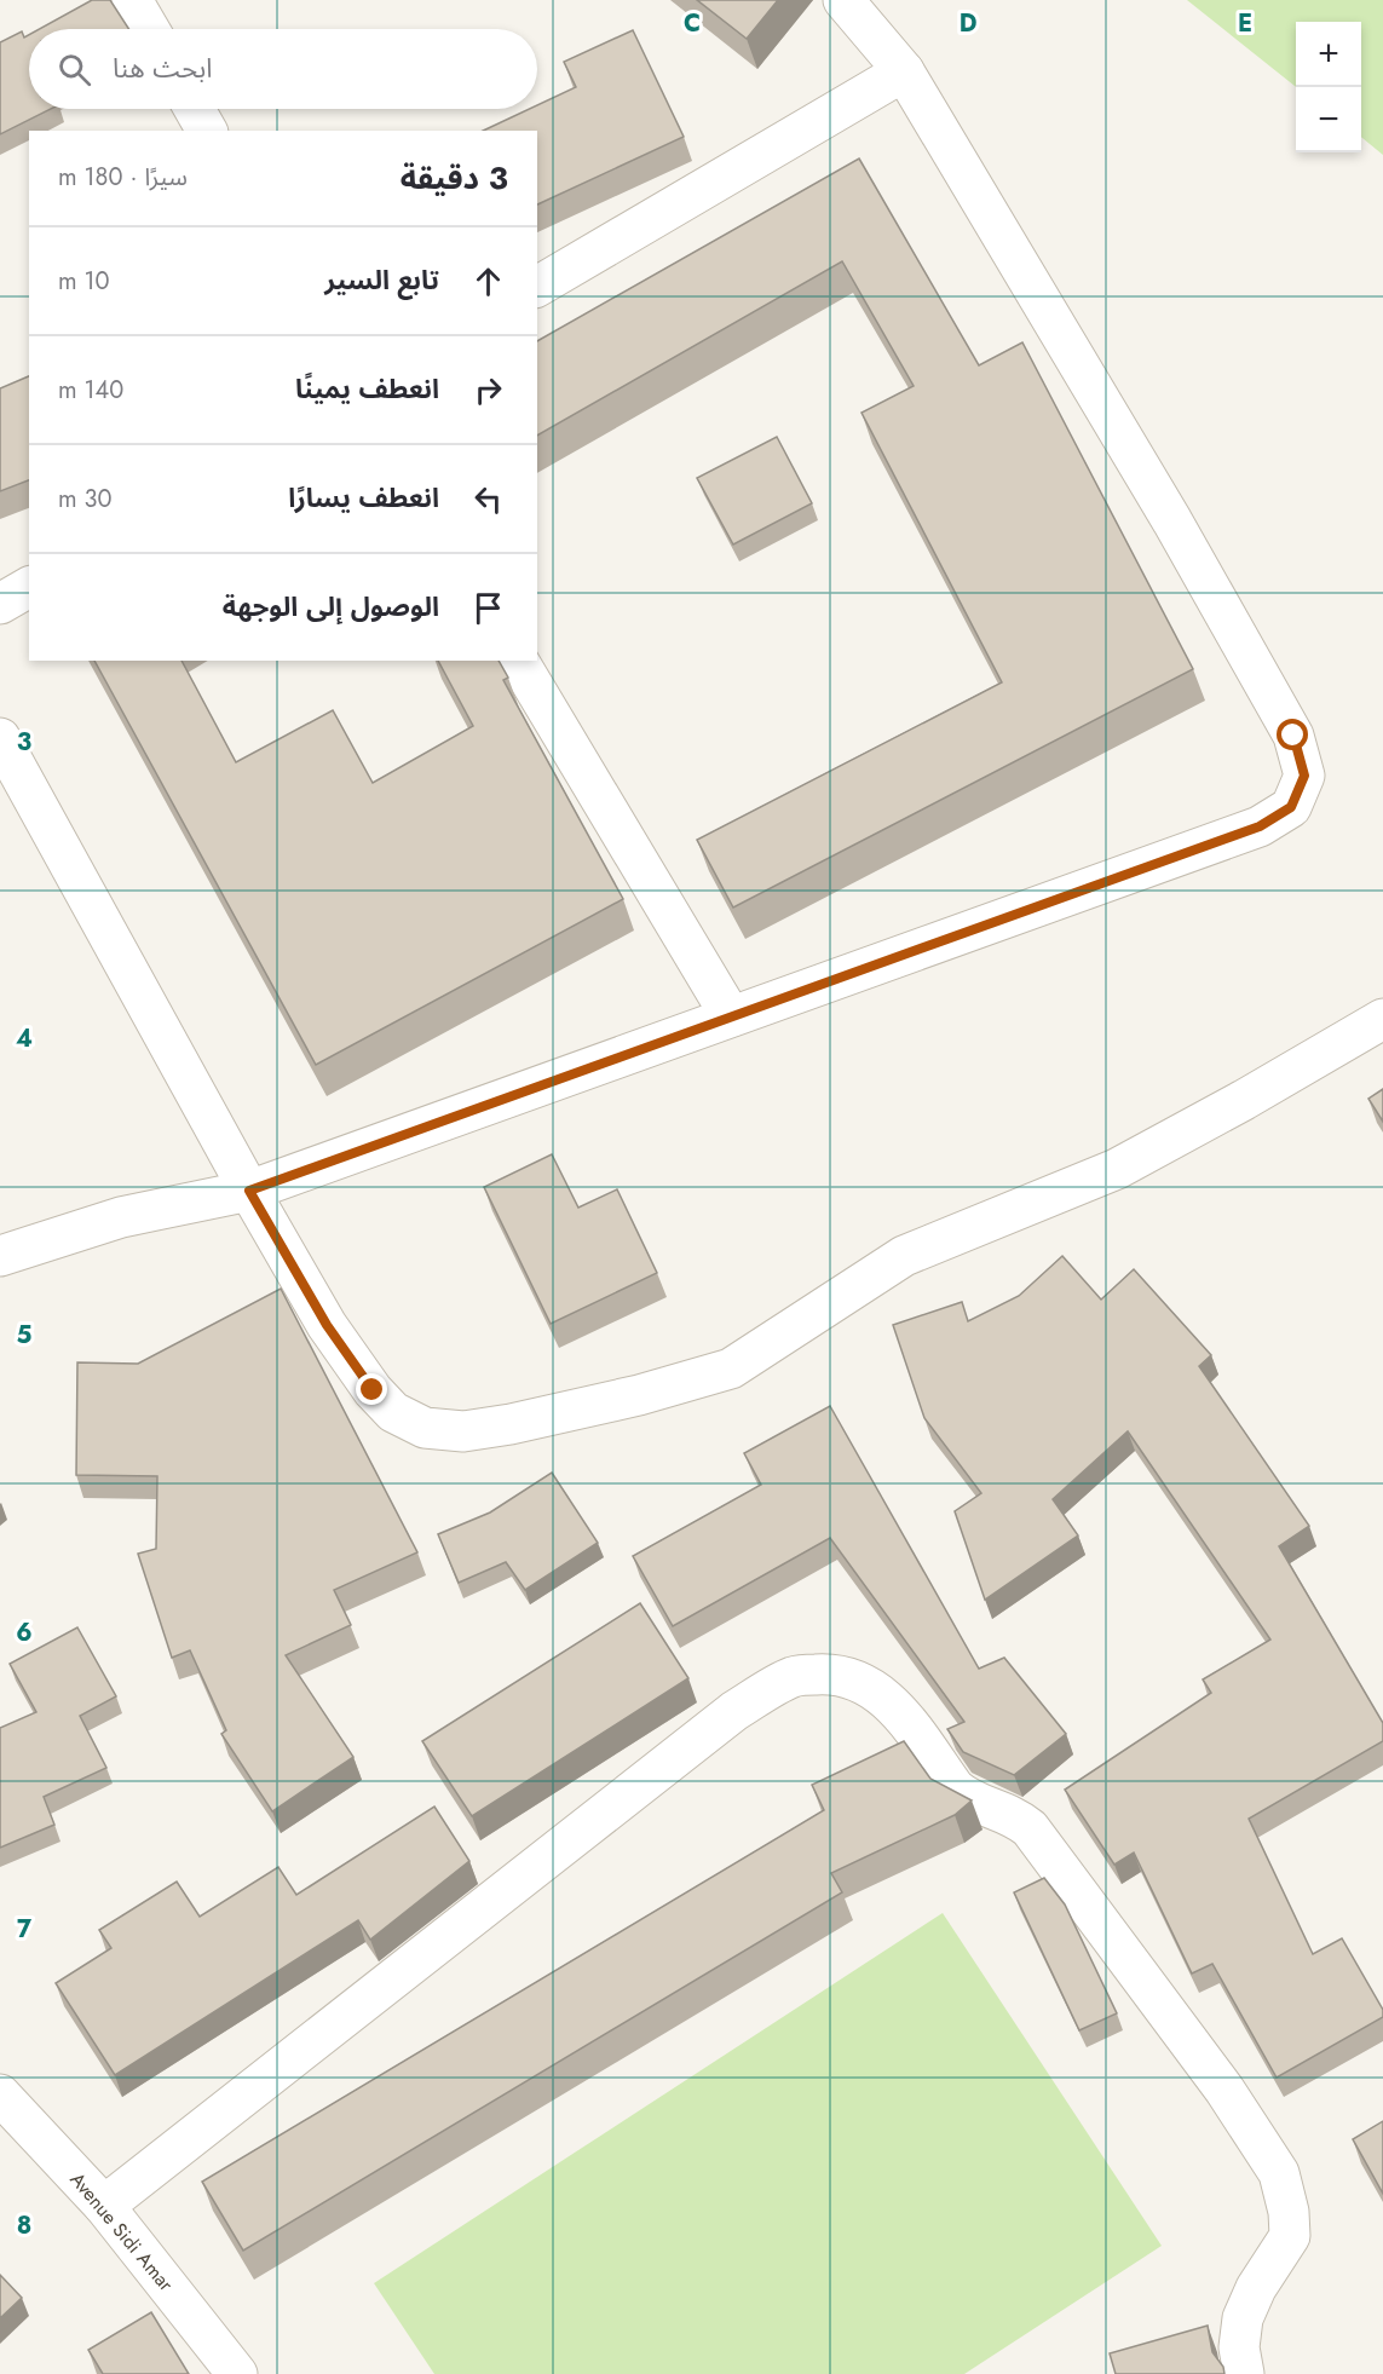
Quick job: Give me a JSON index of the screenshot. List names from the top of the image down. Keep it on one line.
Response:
{"streets":{"street":["Avenue Sidi Amar"]},"page":{"map_buttons":["+","−"],"search":"ابحث هنا","heading":["3 دقيقة","سيرًا · 180 m"],"list":[["تابع السير","10 m"],["انعطف يمينًا","140 m"],["انعطف يسارًا","30 m"],"الوصول إلى الوجهة"]},"grid":{"columns":["C","D","E"],"rows":["3","4","5","6","7","8"]}}
